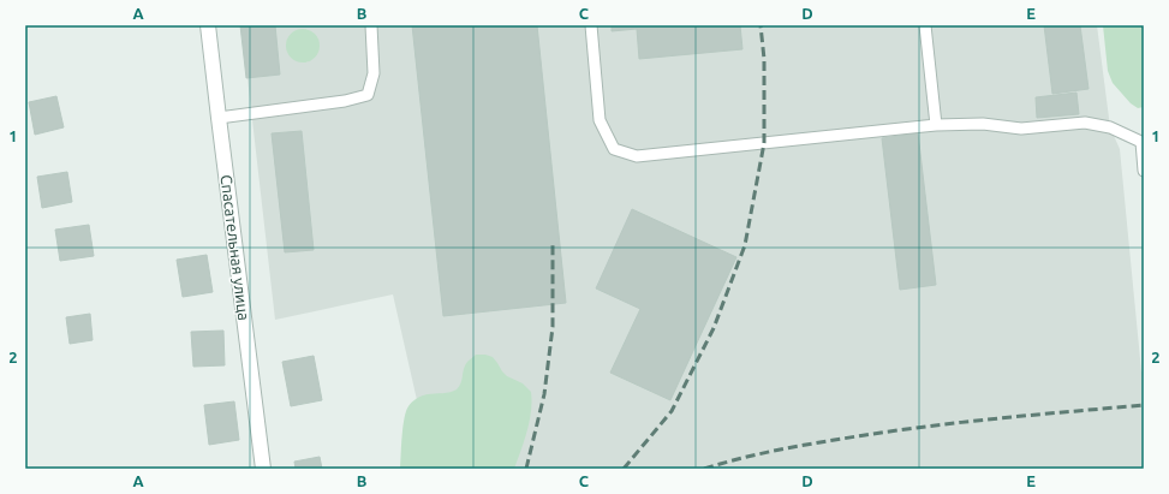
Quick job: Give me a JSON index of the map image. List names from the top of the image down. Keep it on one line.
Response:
{"streets":{"street":["Спасательная улица"]},"grid":{"columns":["A","B","C","D","E"],"rows":["1","2"]}}
